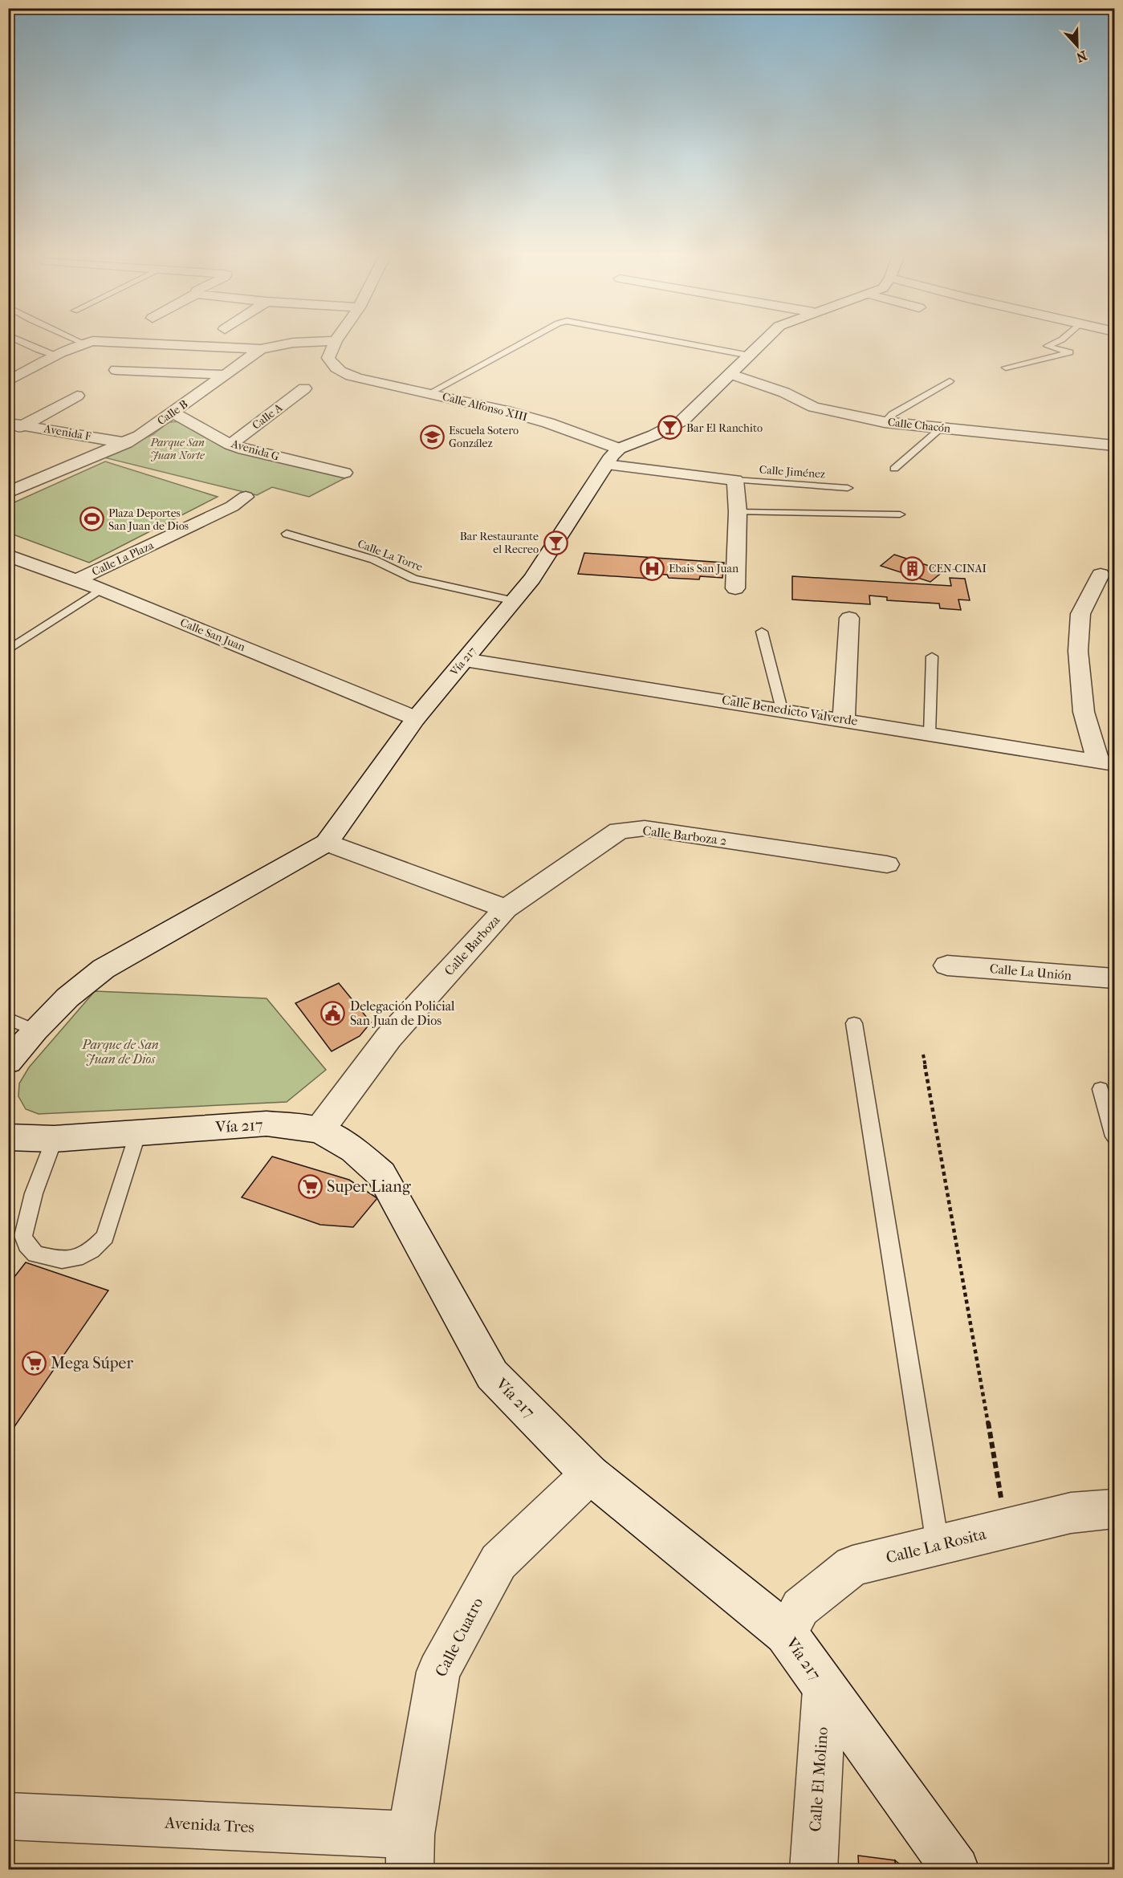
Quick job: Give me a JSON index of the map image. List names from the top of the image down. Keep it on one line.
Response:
{"streets":{"street":["Calle Alfonso XIII","Calle B","Calle A","Calle Chacón","Avenida F","Avenida G","Calle La Plaza","Calle San Juan","Vía 217","Calle Benedicto Valverde","Calle Barboza 2","Calle Barboza","Calle La Unión","Calle La Rosita","Calle Cuatro","Calle El Molino","Avenida Tres"],"lane":["Calle Jiménez","Calle La Torre"]},"crossings":[["Calle Alfonso XIII","Vía 217"],["Calle B","Avenida F"],["Calle B","Avenida G"],["Calle A","Avenida G"],["Calle La Torre","Vía 217"],["Calle La Plaza","Calle San Juan"],["Calle San Juan","Vía 217"],["Vía 217","Calle Benedicto Valverde"],["Vía 217","Calle Barboza"],["Vía 217","Calle La Rosita"],["Vía 217","Calle Cuatro"],["Vía 217","Calle El Molino"],["Calle Barboza 2","Calle Barboza"],["Calle Cuatro","Avenida Tres"]],"parks":["Parque San Juan Norte","Parque de San Juan de Dios"],"places":{"bar":["Bar El Ranchito","Bar Restaurante el Recreo"],"school or university":["Escuela Sotero González"],"sports":["Plaza Deportes San Juan de Dios"],"hospital":["Ebais San Juan"],"building":["CEN-CINAI"],"public building":["Delegación Policial San Juan de Dios"],"supermarket":["Super Liang","Mega Súper"]},"north":"bottom"}
